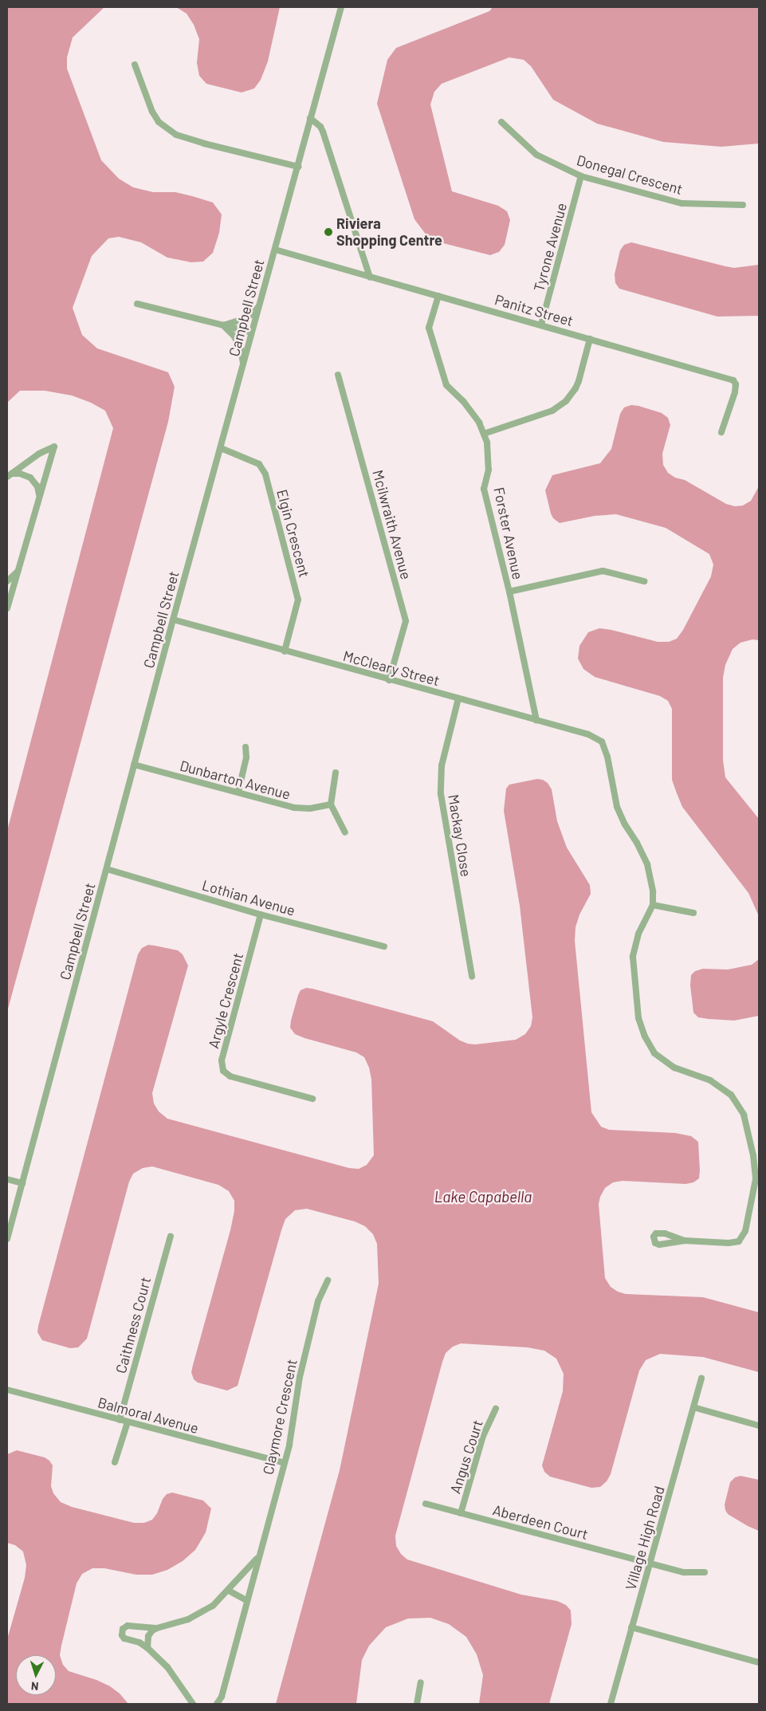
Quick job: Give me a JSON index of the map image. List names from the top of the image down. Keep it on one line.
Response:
{"streets":{"street":["Donegal Crescent","Tyrone Avenue","Campbell Street","Panitz Street","Mcilwraith Avenue","Elgin Crescent","Forster Avenue","McCleary Street","Dunbarton Avenue","Mackay Close","Lothian Avenue","Argyle Crescent","Caithness Court","Balmoral Avenue","Claymore Crescent","Angus Court","Aberdeen Court","Village High Road"]},"crossings":[["Donegal Crescent","Tyrone Avenue"],["Tyrone Avenue","Panitz Street"],["Campbell Street","Panitz Street"],["Campbell Street","Elgin Crescent"],["Campbell Street","McCleary Street"],["Campbell Street","Dunbarton Avenue"],["Campbell Street","Lothian Avenue"],["Panitz Street","Forster Avenue"],["Mcilwraith Avenue","McCleary Street"],["Elgin Crescent","McCleary Street"],["Forster Avenue","McCleary Street"],["McCleary Street","Mackay Close"],["Lothian Avenue","Argyle Crescent"],["Caithness Court","Balmoral Avenue"],["Balmoral Avenue","Claymore Crescent"],["Angus Court","Aberdeen Court"],["Aberdeen Court","Village High Road"]],"water":["Lake Capabella"],"places":["Riviera Shopping Centre"],"north":"bottom"}
